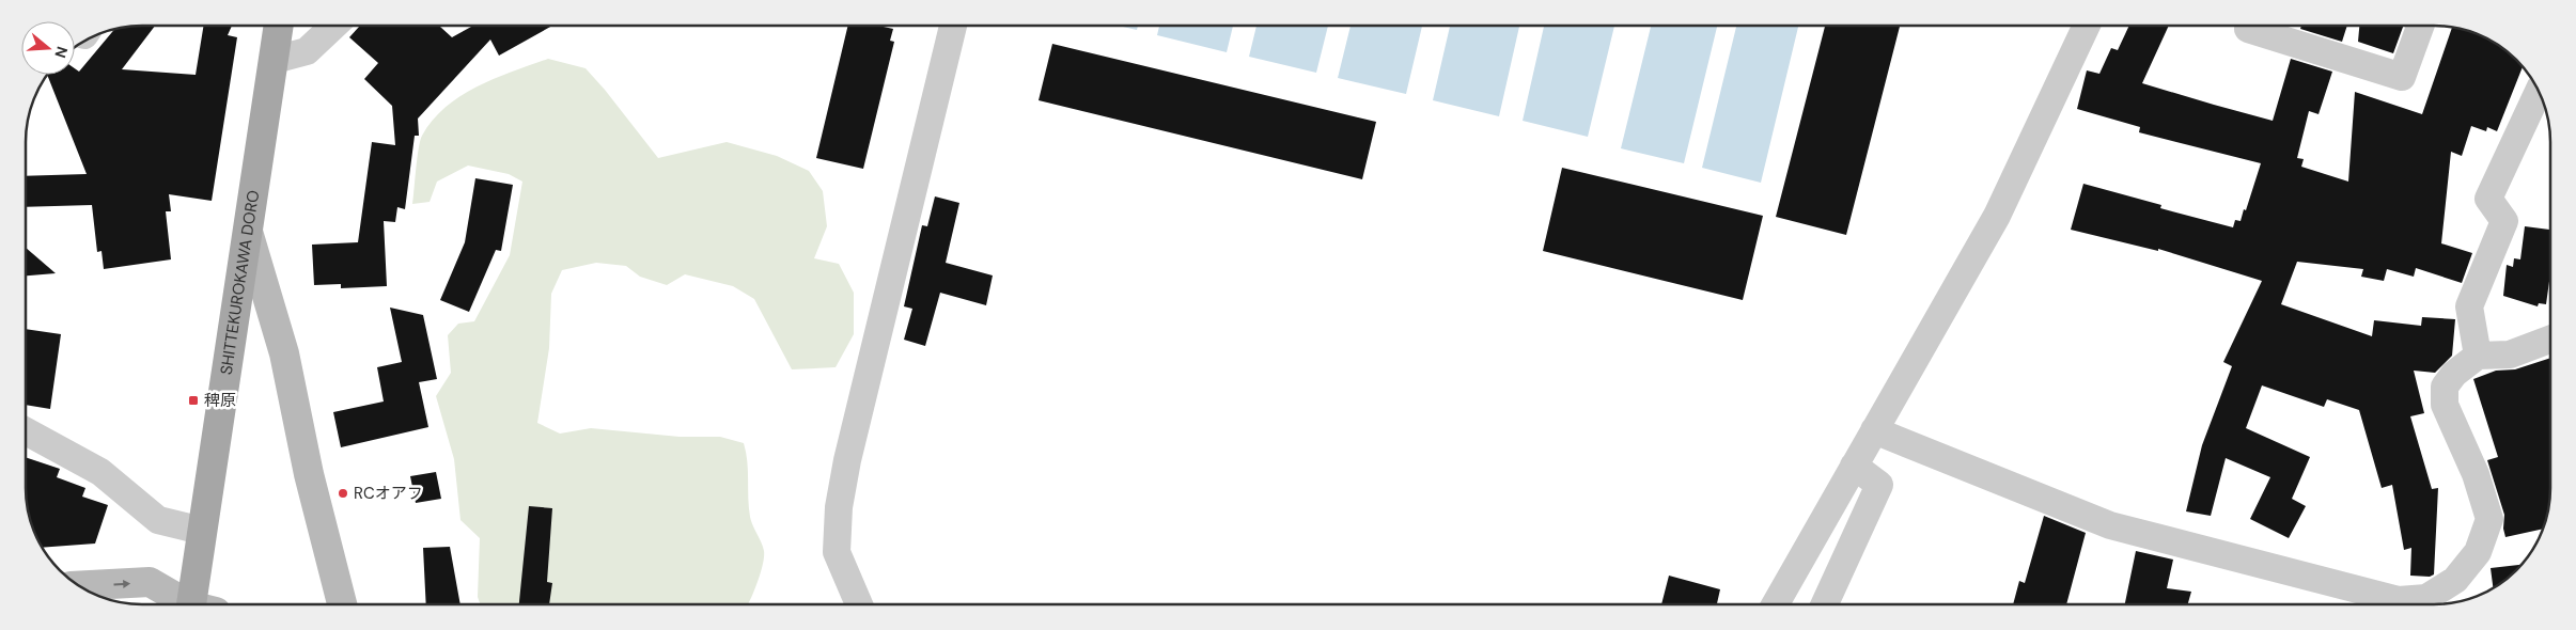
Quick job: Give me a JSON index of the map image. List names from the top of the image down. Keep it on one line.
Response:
{"streets":{"main road":["SHITTEKUROKAWA DORO"]},"places":{"transit":["稗原"],"other":["RCオアフ"]},"north":"right"}
